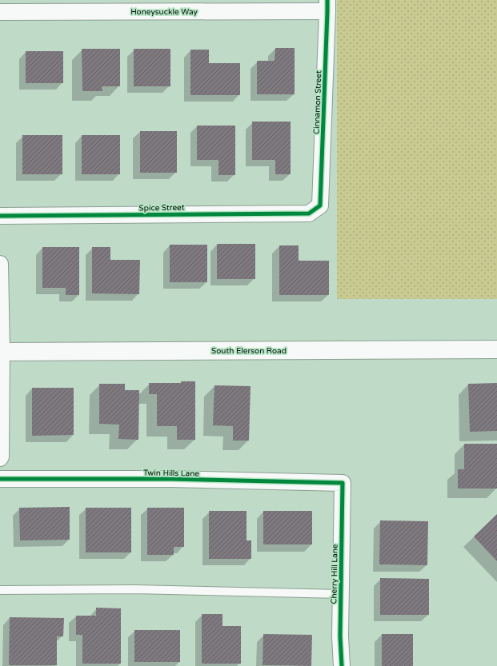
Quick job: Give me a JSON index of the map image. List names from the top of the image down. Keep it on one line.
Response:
{"streets":{"street":["Honeysuckle Way","Cinnamon Street","Spice Street","South Elerson Road","Twin Hills Lane","Cherry Hill Lane"]},"crossings":[["Honeysuckle Way","Cinnamon Street"],["Cinnamon Street","Spice Street"],["Twin Hills Lane","Cherry Hill Lane"]]}
